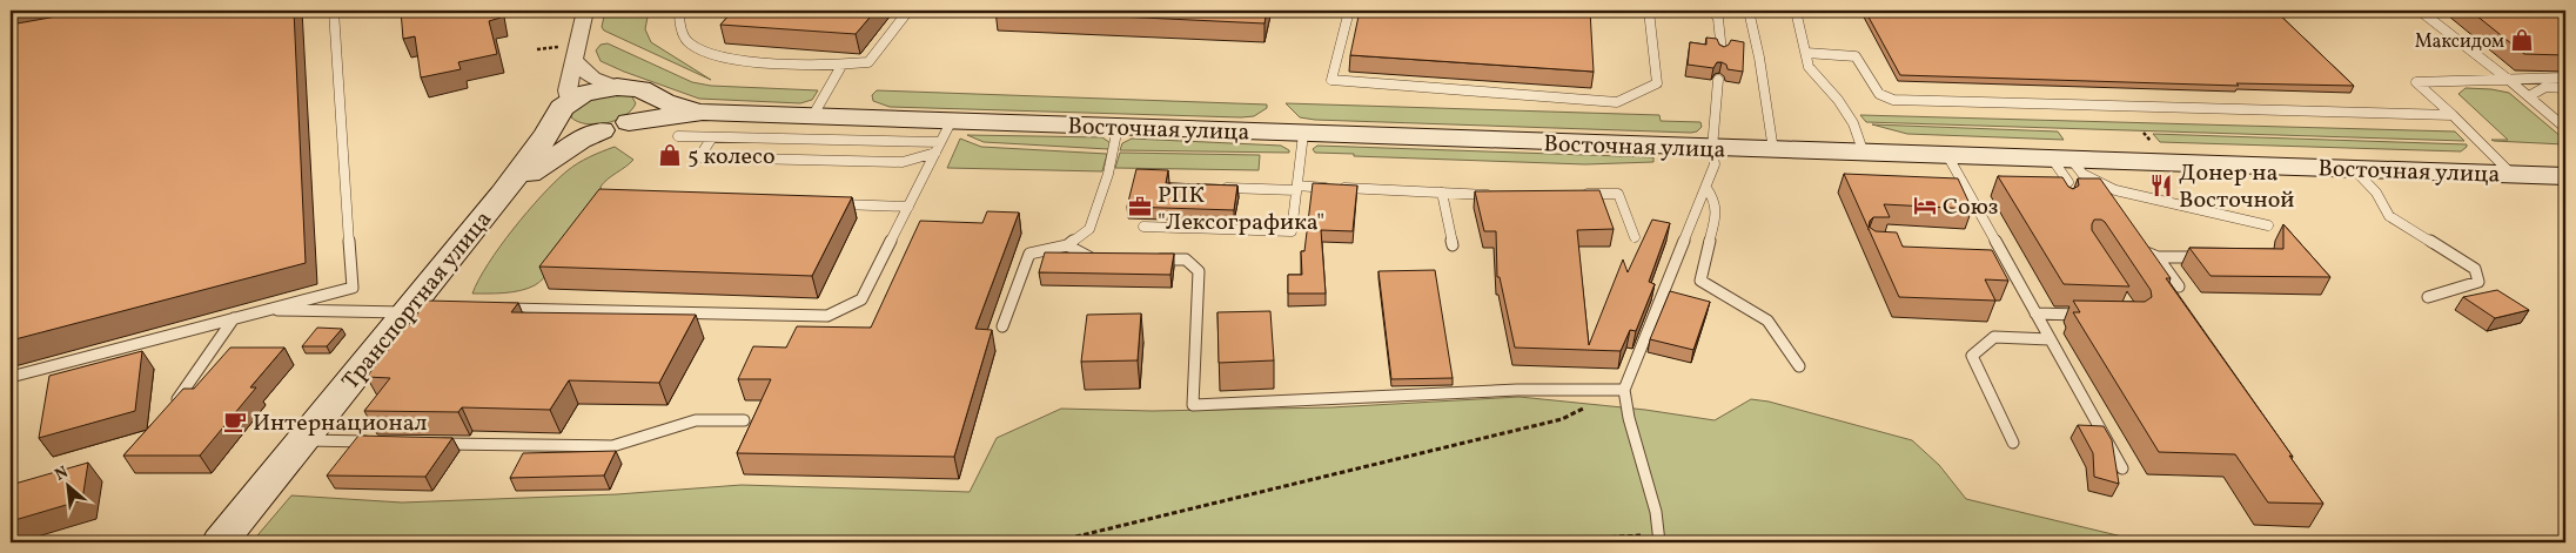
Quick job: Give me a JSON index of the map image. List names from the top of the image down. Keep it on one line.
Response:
{"streets":{"street":["Восточная улица","Транспортная улица"]},"crossings":[["Восточная улица","Транспортная улица"]],"places":{"shop":["Максидом","5 колесо"],"restaurant":["Донер на Восточной"],"hotel":["Союз"],"office":["РПК \"Лексографика\""],"cafe":["Интернационал"]},"north":"top left"}
